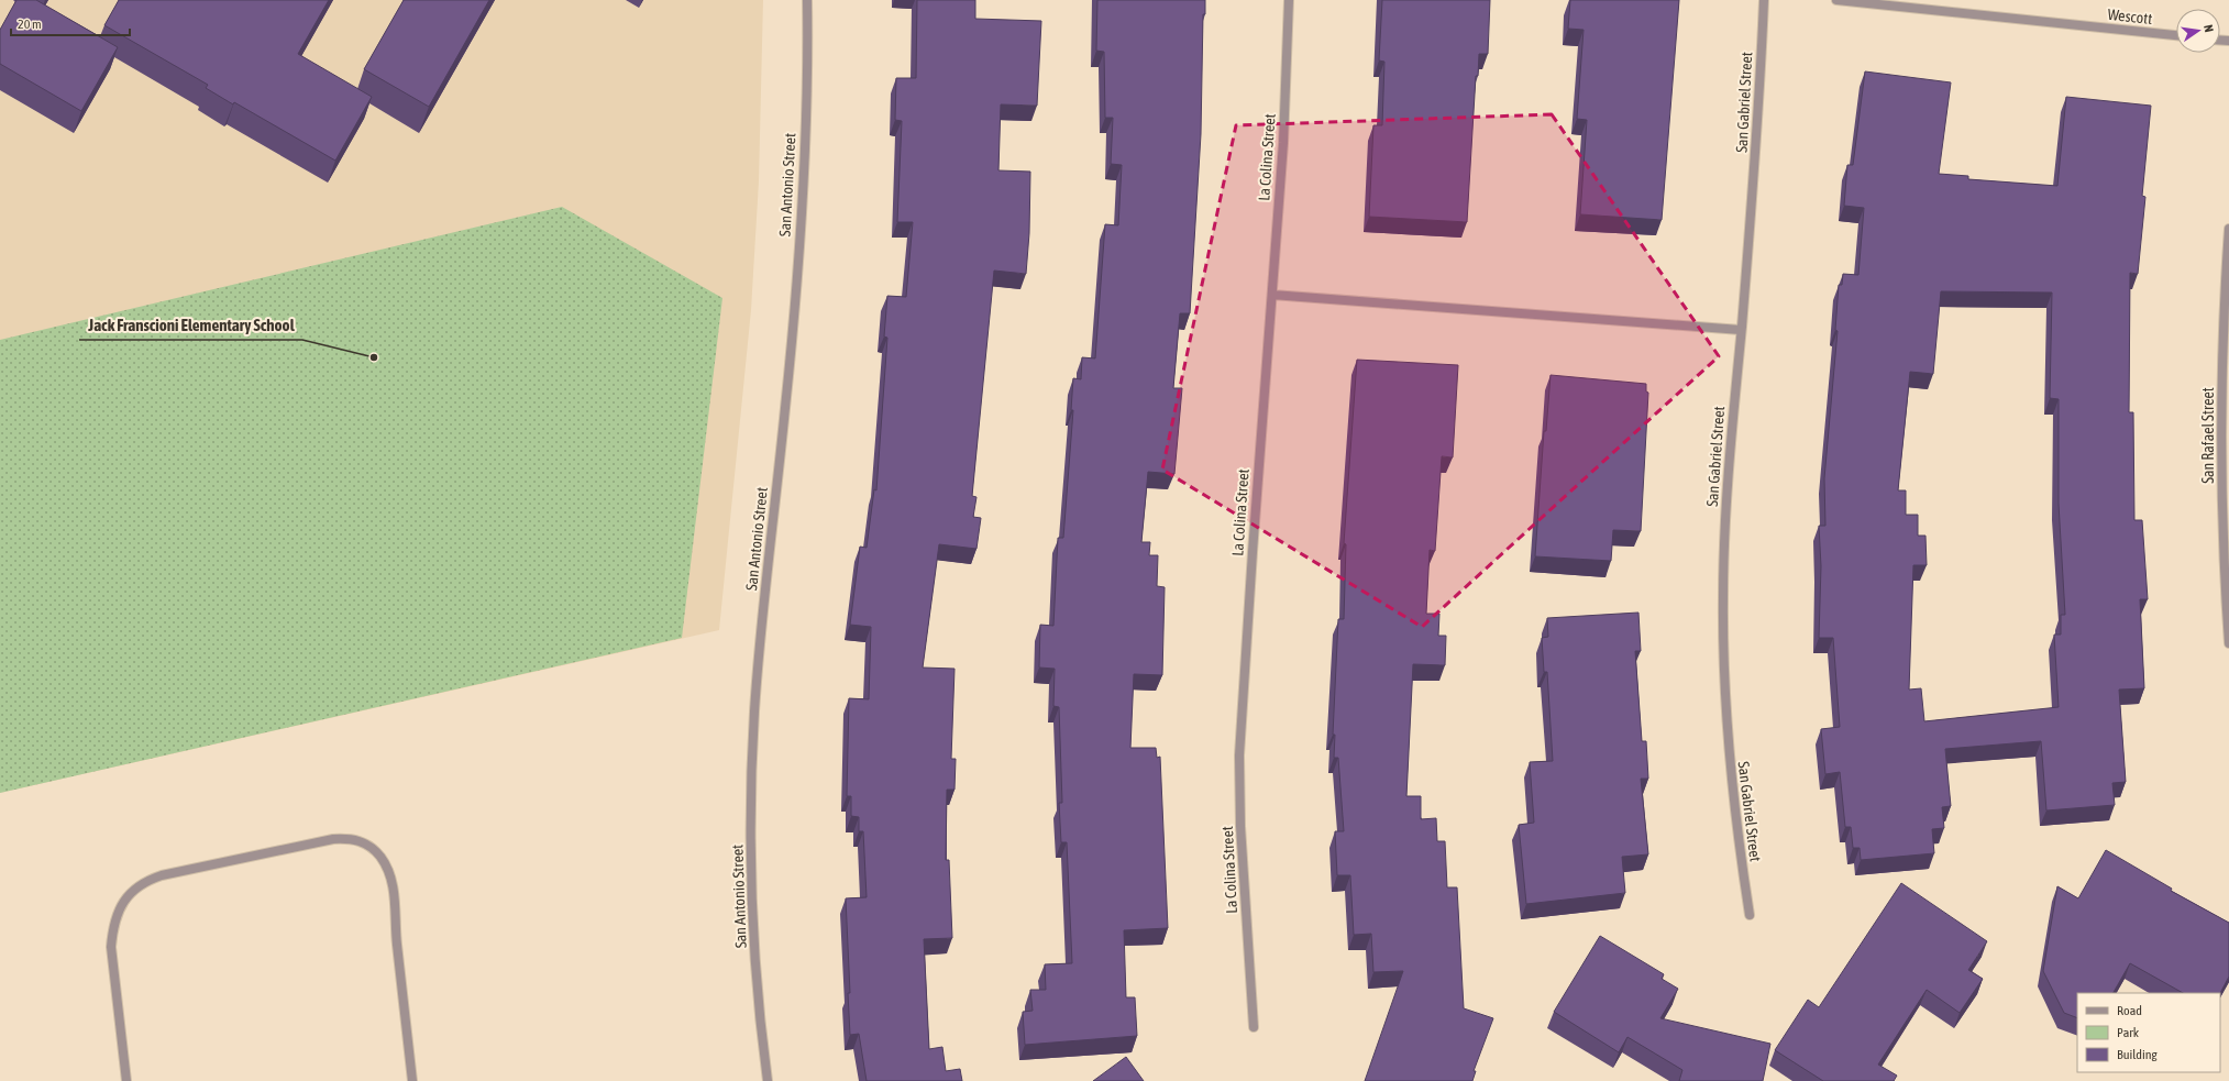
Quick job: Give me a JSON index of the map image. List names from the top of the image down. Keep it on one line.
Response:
{"streets":{"street":["Wescott","San Gabriel Street","La Colina Street","San Antonio Street","San Rafael Street"]},"places":["Jack Franscioni Elementary School"],"legend":["Road","Park","Building"],"scale_bar":"20 m","north":"right"}
